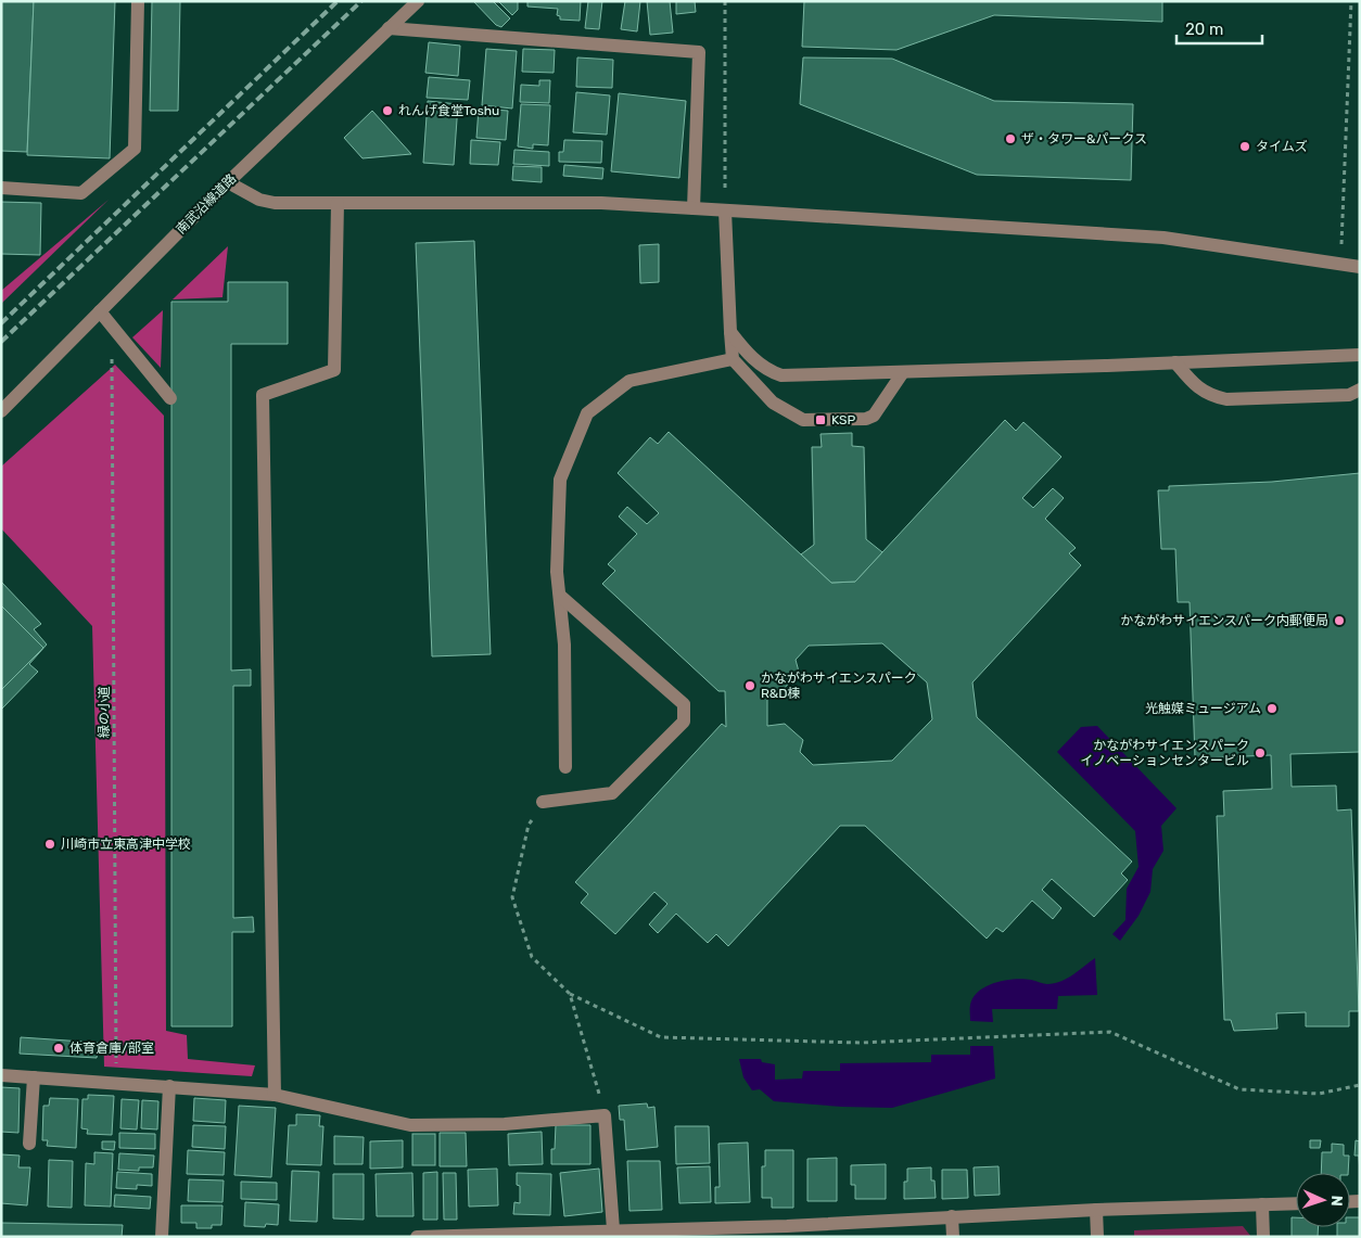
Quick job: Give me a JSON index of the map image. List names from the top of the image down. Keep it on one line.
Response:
{"streets":{"street":["南武沿線道路"],"path":["緑の小道"]},"places":{"other":["れんげ食堂Toshu","ザ・タワー&パークス","タイムズ","かながわサイエンスパーク内郵便局","かながわサイエンスパーク R&D棟","光触媒ミュージアム","かながわサイエンスパーク イノベーションセンタービル","川崎市立東高津中学校","体育倉庫/部室"],"transit":["KSP"]},"scale_bar":"20 m","north":"right"}
